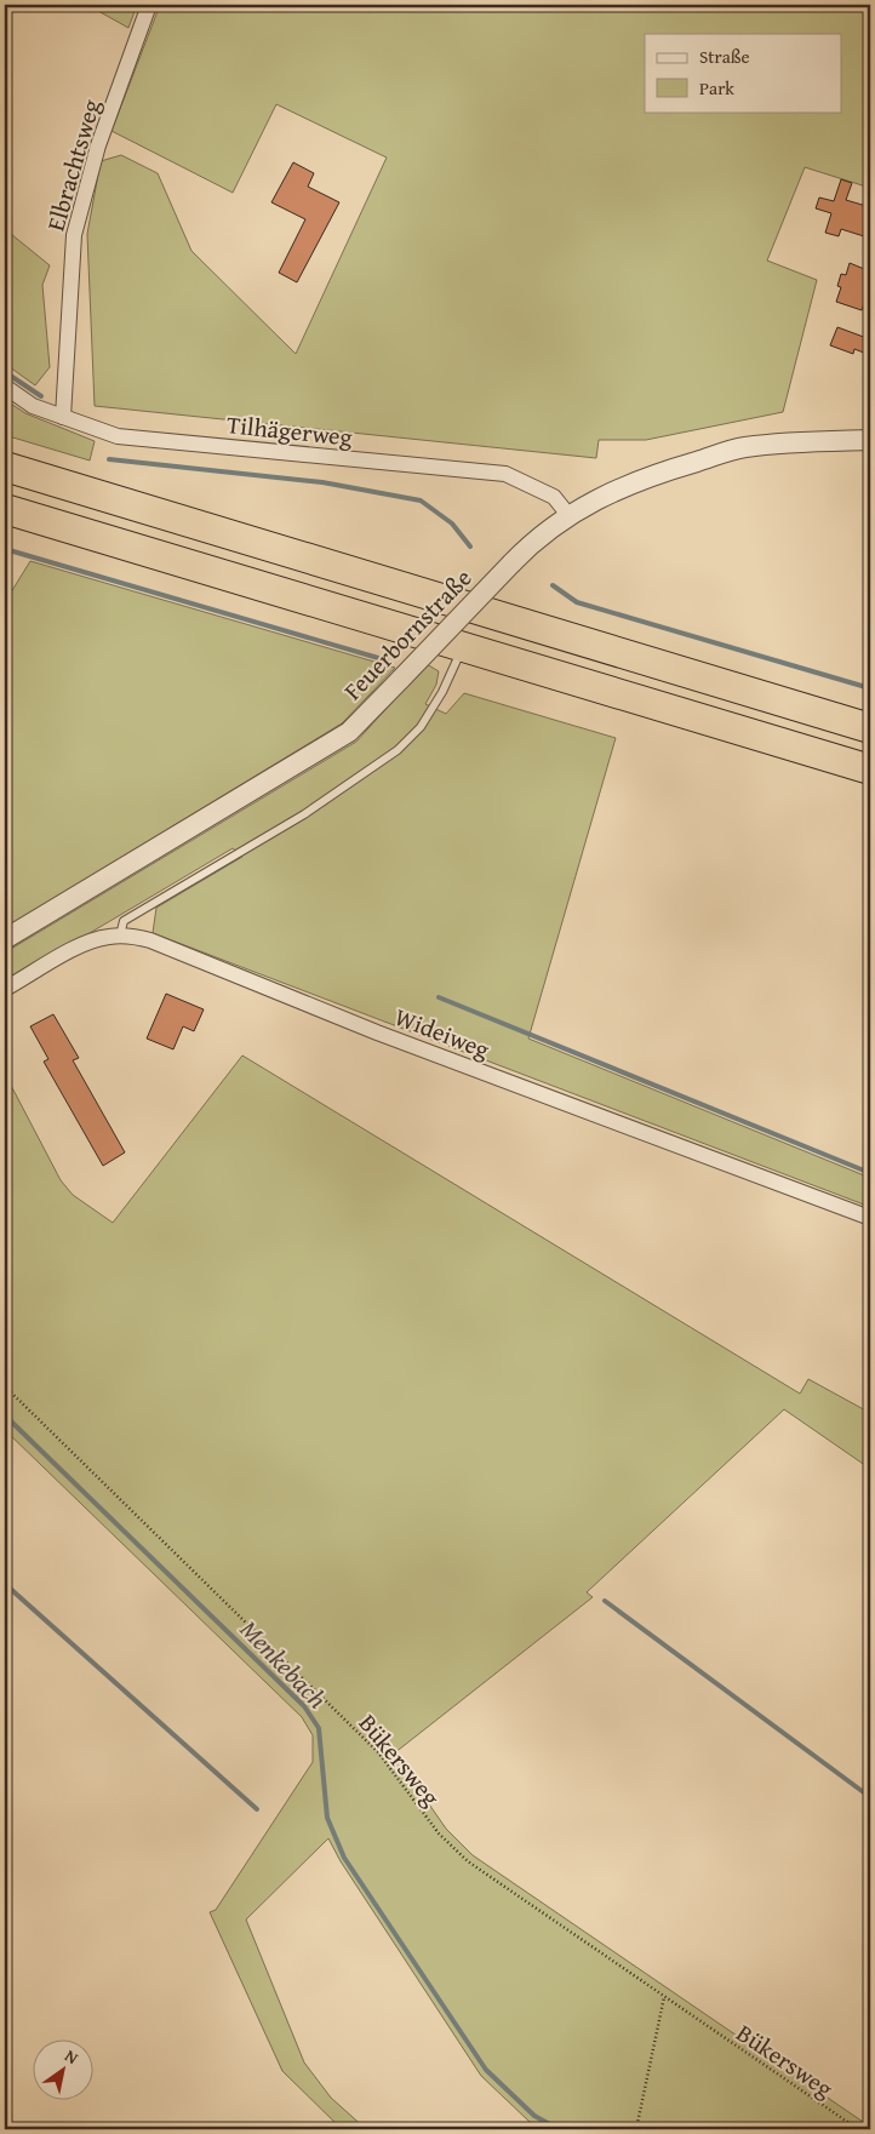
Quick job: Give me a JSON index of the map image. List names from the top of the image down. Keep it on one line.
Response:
{"streets":{"street":["Elbrachtsweg","Tilhägerweg","Feuerbornstraße","Wideiweg"],"path":["Bükersweg"]},"crossings":[["Elbrachtsweg","Tilhägerweg"],["Tilhägerweg","Feuerbornstraße"]],"water":["Menkebach"],"legend":["Straße","Park"],"north":"top right"}
